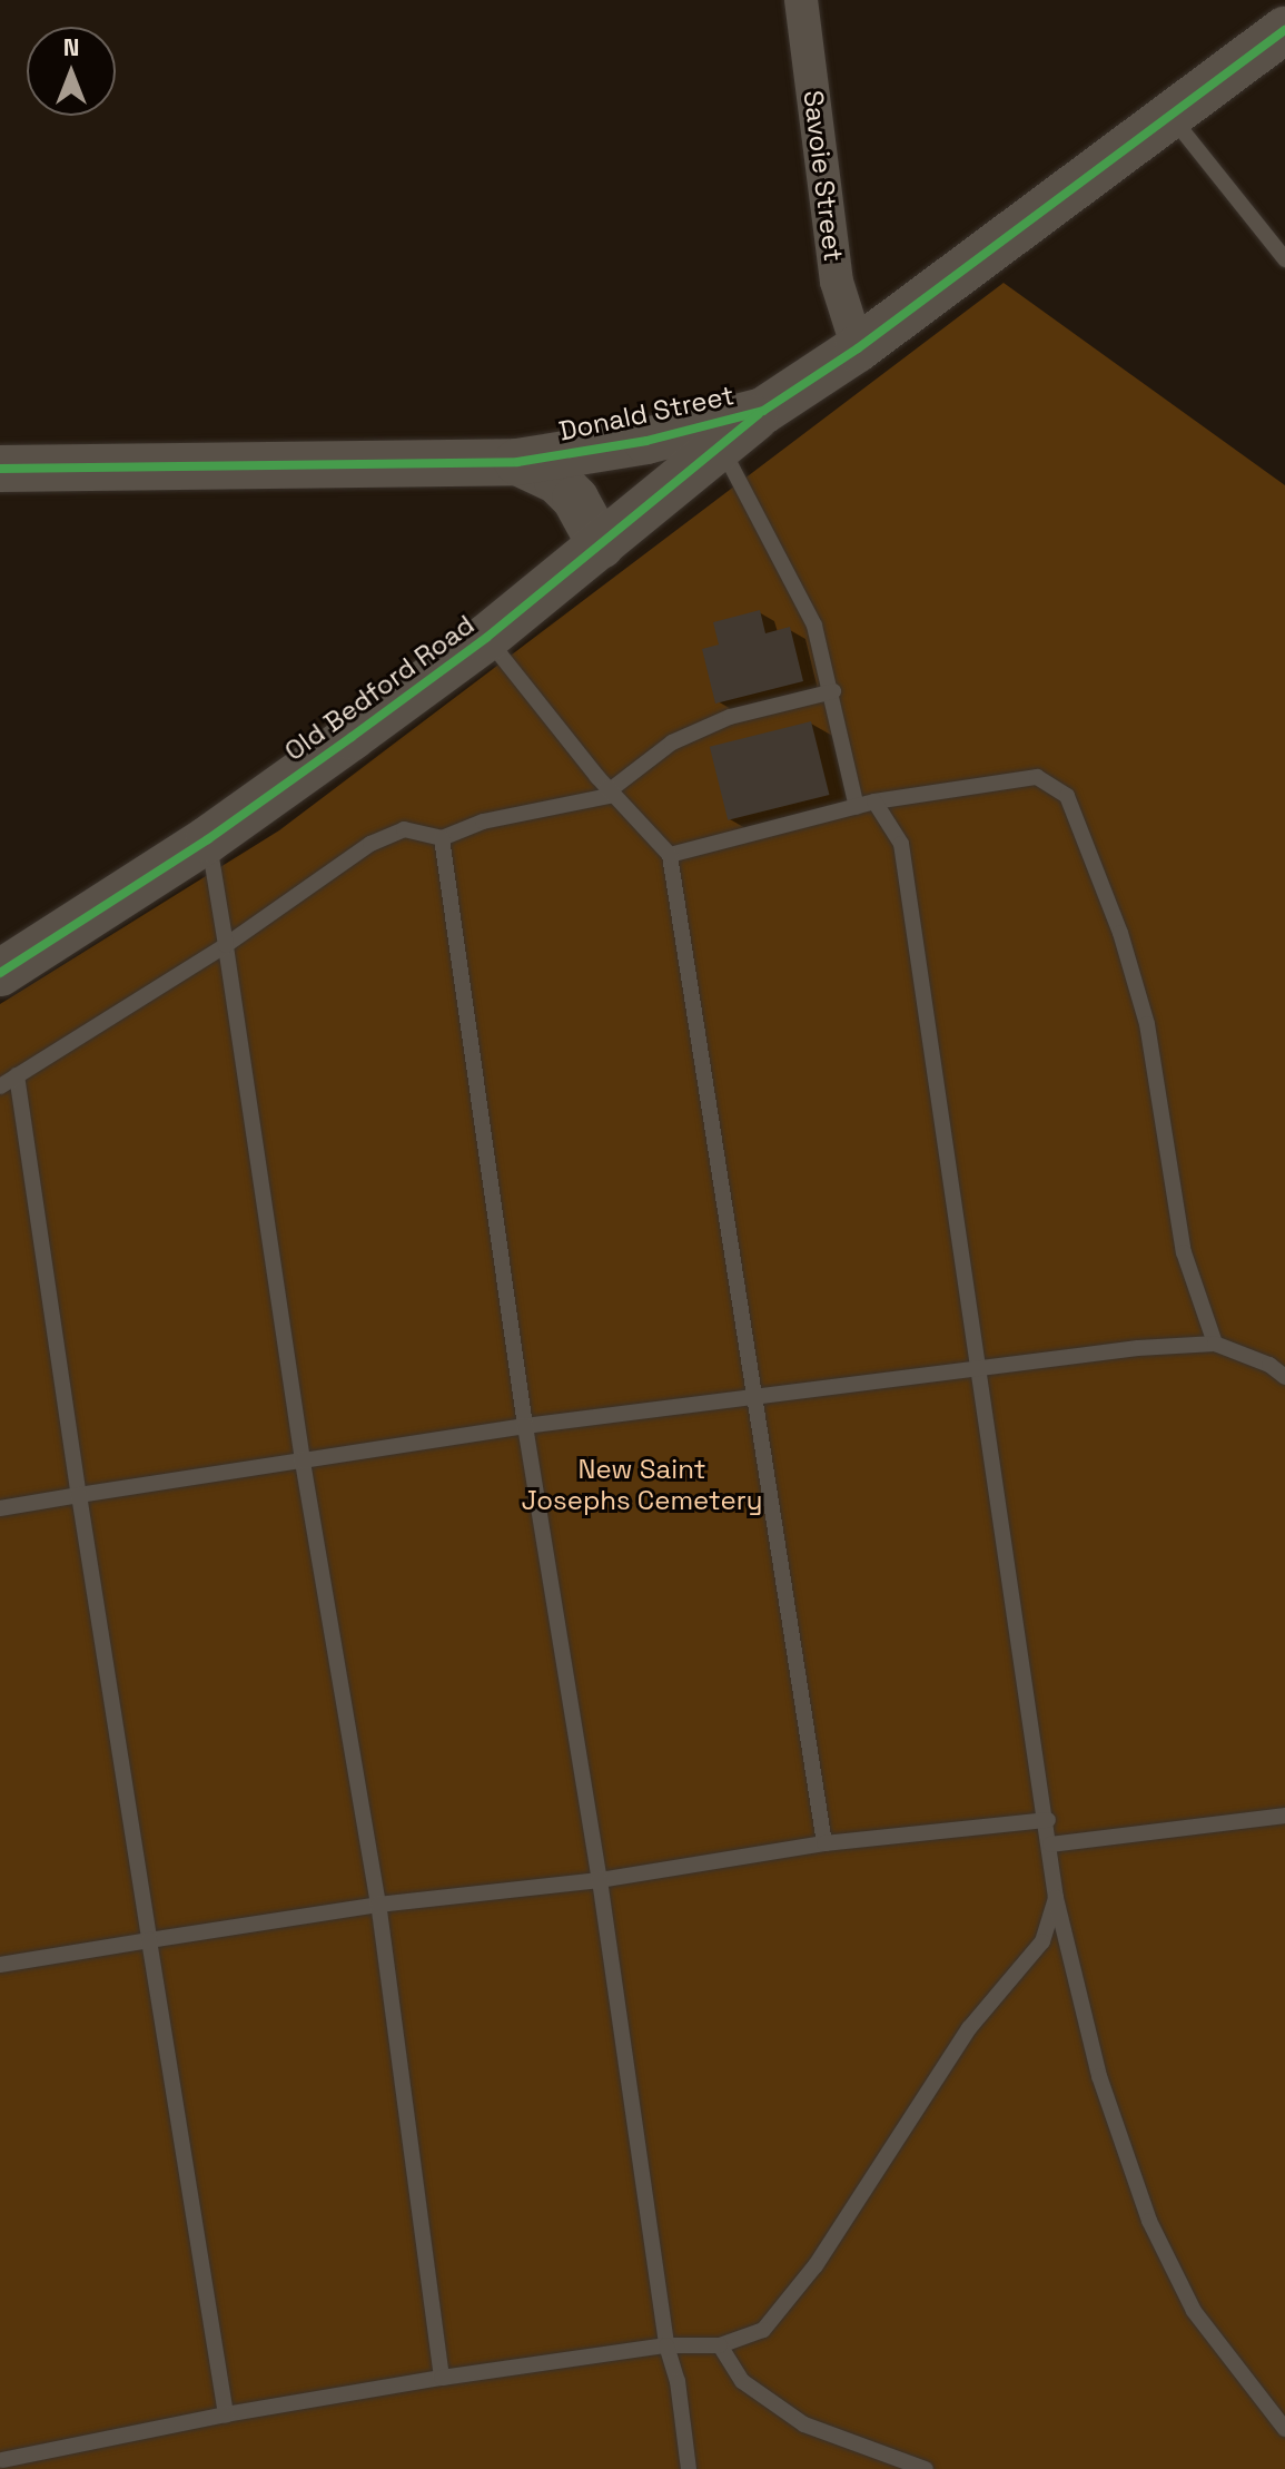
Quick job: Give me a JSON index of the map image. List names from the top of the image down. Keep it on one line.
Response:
{"streets":{"street":["Savoie Street","Donald Street","Old Bedford Road"]},"crossings":[["Savoie Street","Donald Street"],["Donald Street","Old Bedford Road"]],"parks":["New Saint Josephs Cemetery"],"north":"top"}
